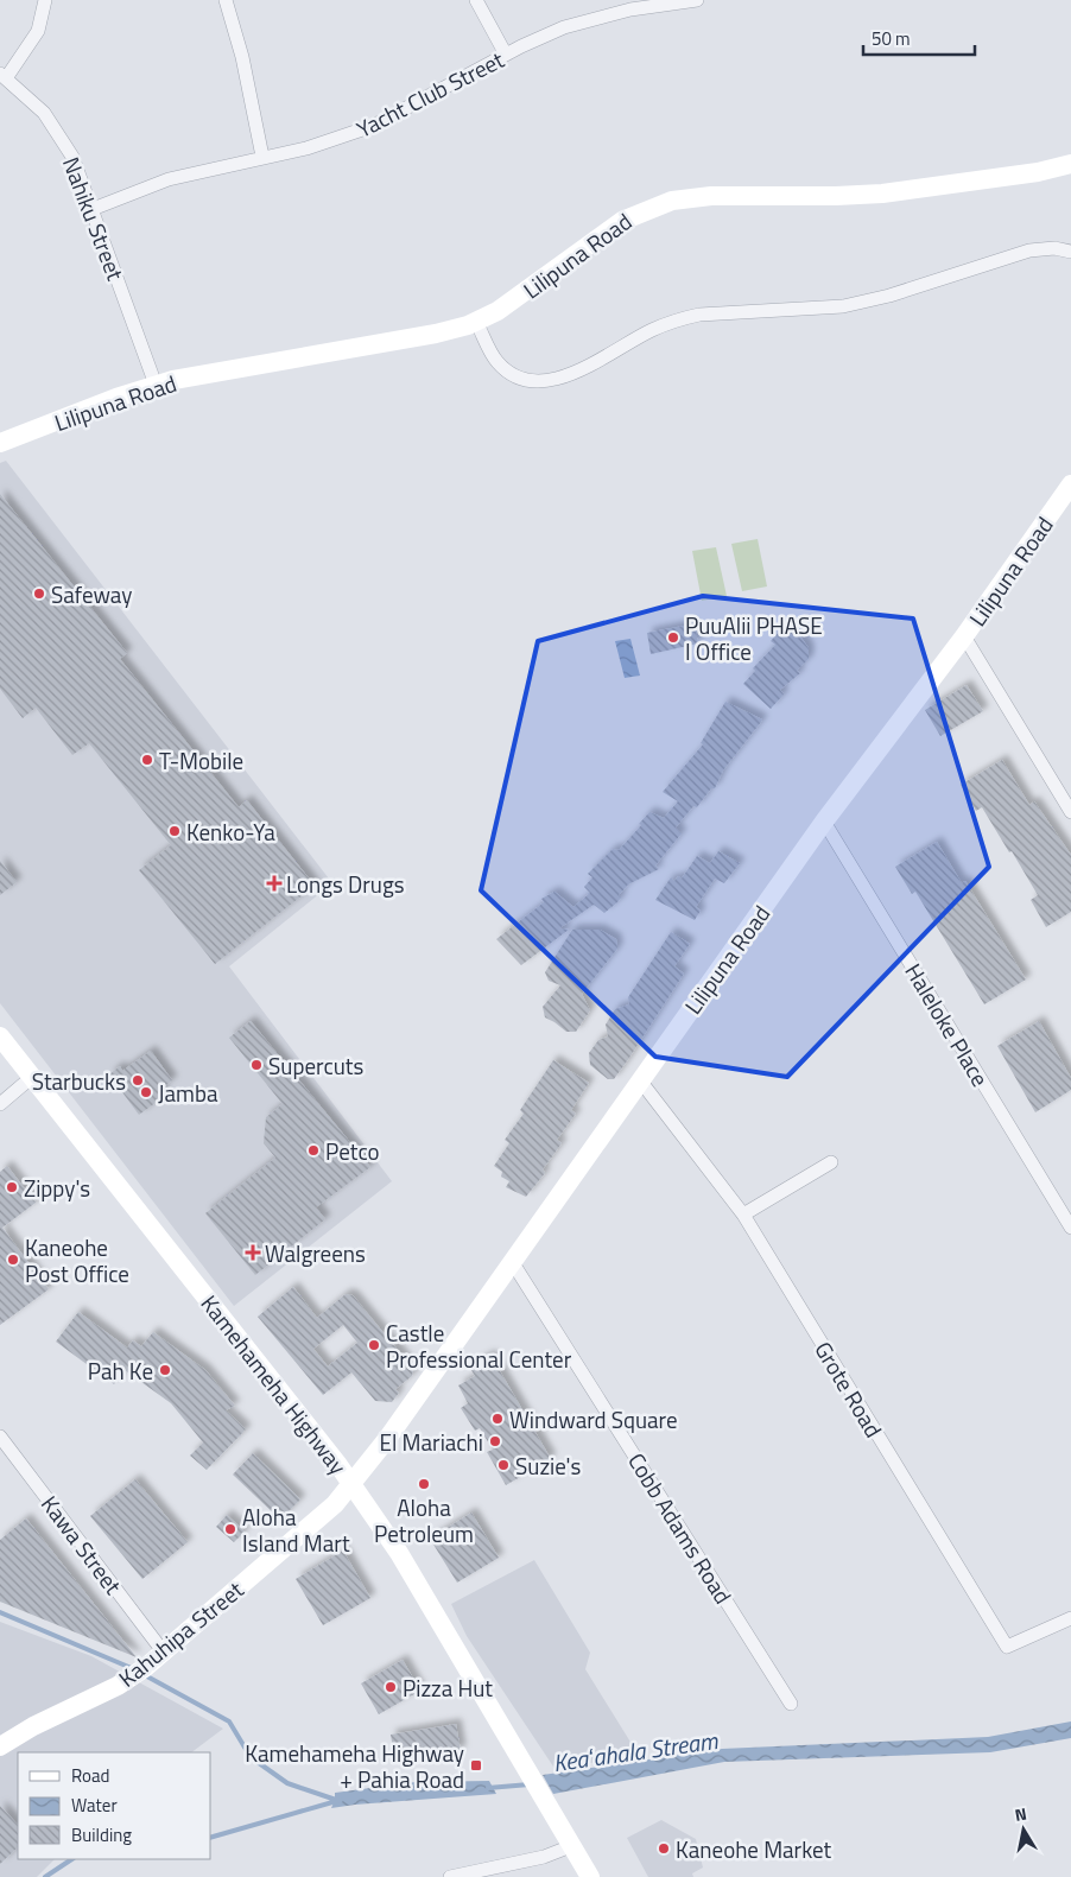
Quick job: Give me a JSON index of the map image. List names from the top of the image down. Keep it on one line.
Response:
{"streets":{"street":["Yacht Club Street","Nahiku Street","Lilipuna Road","Haleloke Place","Kamehameha Highway","Grote Road","Cobb Adams Road","Kawa Street","Kahuhipa Street"]},"crossings":[["Yacht Club Street","Nahiku Street"],["Nahiku Street","Lilipuna Road"],["Lilipuna Road","Haleloke Place"],["Lilipuna Road","Grote Road"],["Lilipuna Road","Cobb Adams Road"],["Lilipuna Road","Kahuhipa Street"],["Kamehameha Highway","Kahuhipa Street"],["Kawa Street","Kahuhipa Street"]],"water":["Keaʻahala Stream"],"places":{"other":["Safeway","PuuAlii PHASE I Office","T-Mobile","Kenko-Ya","Supercuts","Starbucks","Jamba","Petco","Zippy's","Kaneohe Post Office","Castle Professional Center","Pah Ke","Windward Square","El Mariachi","Suzie's","Aloha Petroleum","Aloha Island Mart","Pizza Hut","Kaneohe Market"],"health":["Longs Drugs","Walgreens"],"transit":["Kamehameha Highway + Pahia Road"]},"legend":["Road","Water","Building"],"scale_bar":"50 m","north":"top"}
